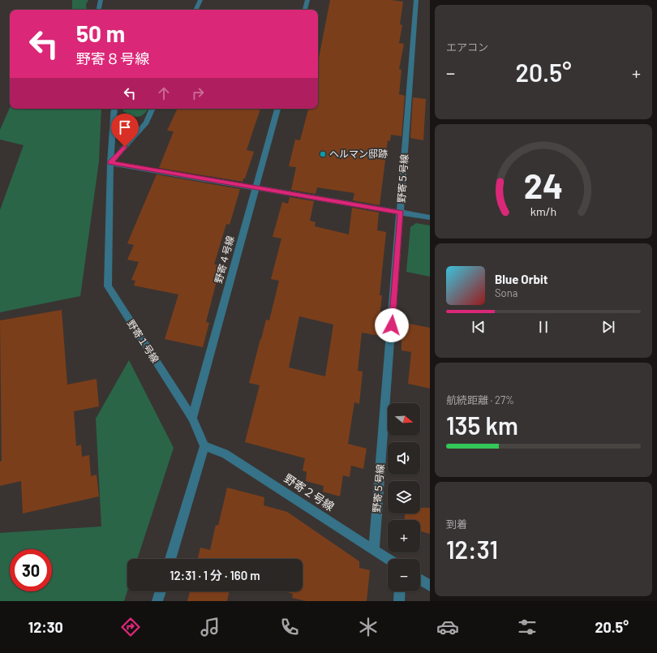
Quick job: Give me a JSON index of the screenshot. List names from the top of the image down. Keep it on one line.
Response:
{"streets":{"street":["野寄５号線","野寄４号線","野寄１号線","野寄２号線"]},"crossings":[["野寄５号線","野寄２号線"],["野寄４号線","野寄１号線"],["野寄１号線","野寄２号線"]],"places":["ヘルマン邸跡"],"north":"right","page":{"tile":["エアコン",["航続距離 · 27%","135 km"],["到着","12:31"]],"turn":["50 m","野寄８号線"],"heat":["−","20.5°","+"],"song":["Blue Orbit","Sona"],"map_buttons":["+","−"],"limit":"30","trip":"12:31 · 1 分 · 160 m","tabs":["12:30","20.5°"],"gauge":["24","km/h"]}}
